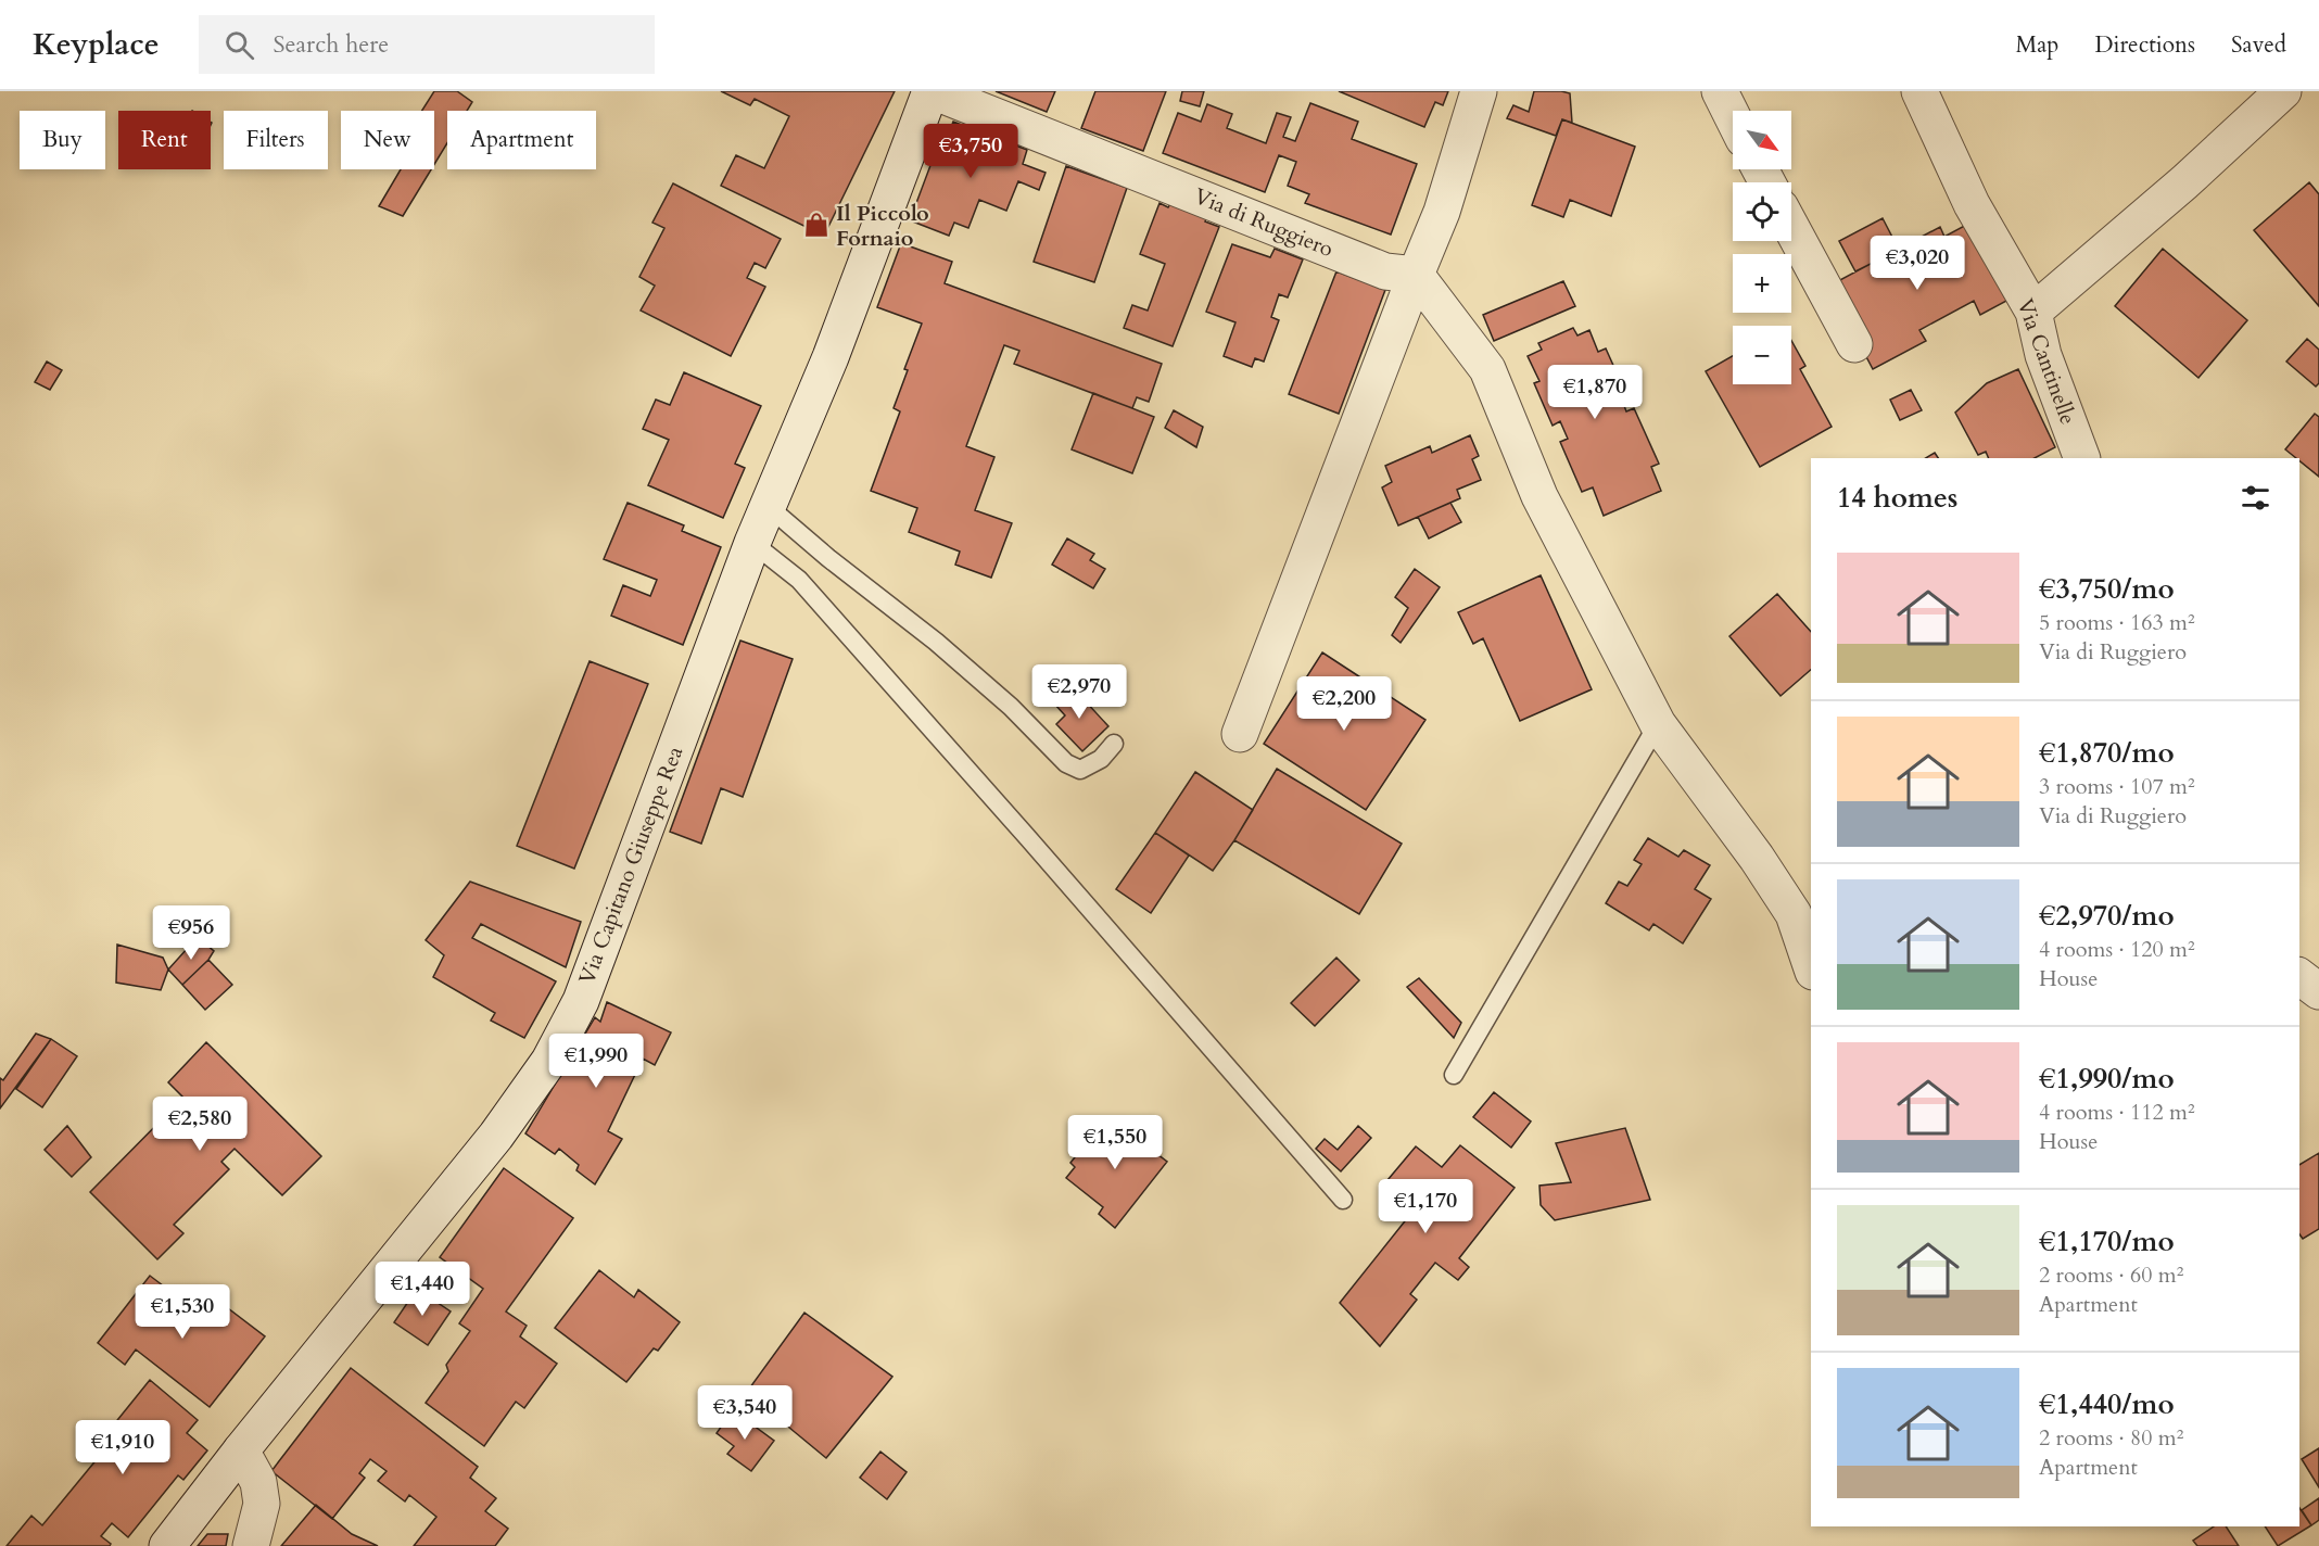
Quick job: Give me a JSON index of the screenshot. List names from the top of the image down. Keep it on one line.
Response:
{"streets":{"street":["Via di Ruggiero","Via Cantinelle","Via Capitano Giuseppe Rea"]},"crossings":[["Via di Ruggiero","Via Capitano Giuseppe Rea"]],"places":{"shop":["Il Piccolo Fornaio"]},"north":"bottom right","page":{"header":"Keyplace","search":"Search here","nav":["Map","Directions","Saved"],"map_buttons":["+","−"],"chip":["Buy","Rent","Filters","New","Apartment"],"price":["€3,750","€3,020","€1,870","€2,970","€2,200","€956","€1,990","€2,580","€1,550","€1,170","€1,440","€1,530","€3,540","€1,910"],"heading":"14 homes","list":[{"name":"€3,750/mo","note":"5 rooms · 163 m² · Via di Ruggiero"},{"name":"€1,870/mo","note":"3 rooms · 107 m² · Via di Ruggiero"},{"name":"€2,970/mo","note":"4 rooms · 120 m² · House"},{"name":"€1,990/mo","note":"4 rooms · 112 m² · House"},{"name":"€1,170/mo","note":"2 rooms · 60 m² · Apartment"},{"name":"€1,440/mo","note":"2 rooms · 80 m² · Apartment"}]}}
